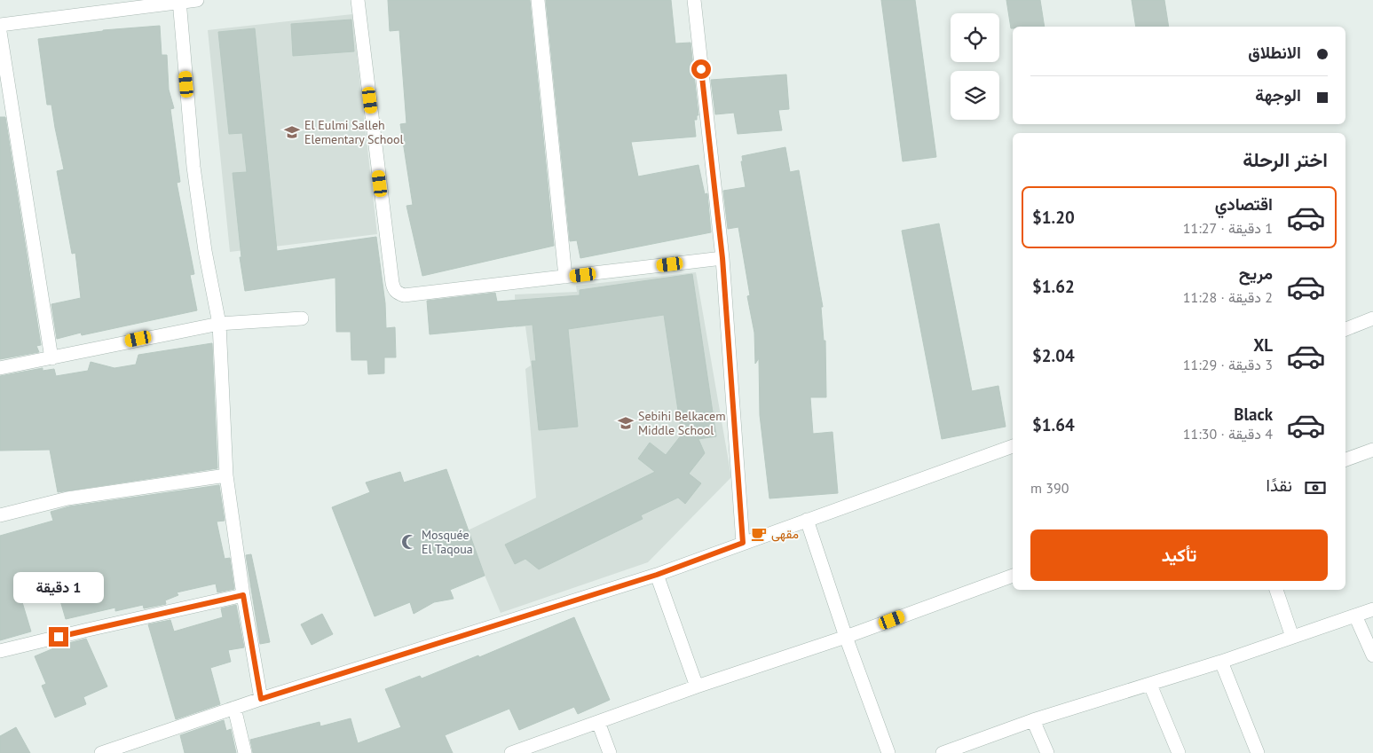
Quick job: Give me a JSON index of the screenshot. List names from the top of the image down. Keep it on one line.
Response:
{"places":{"school or university":["El Eulmi Salleh Elementary School","Sebihi Belkacem Middle School"],"cafe":["مقهى"],"mosque":["Mosquée El Taqoua"]},"page":{"banner":["الانطلاق","الوجهة"],"heading":"اختر الرحلة","list":[{"name":"اقتصادي","note":"1 دقيقة · 11:27","value":"$1.20"},{"name":"مريح","note":"2 دقيقة · 11:28","value":"$1.62"},{"name":"XL","note":"3 دقيقة · 11:29","value":"$2.04"},{"name":"Black","note":"4 دقيقة · 11:30","value":"$1.64"}],"pay":["نقدًا","390 m"],"buttons":"تأكيد","bubble":"1 دقيقة"}}
